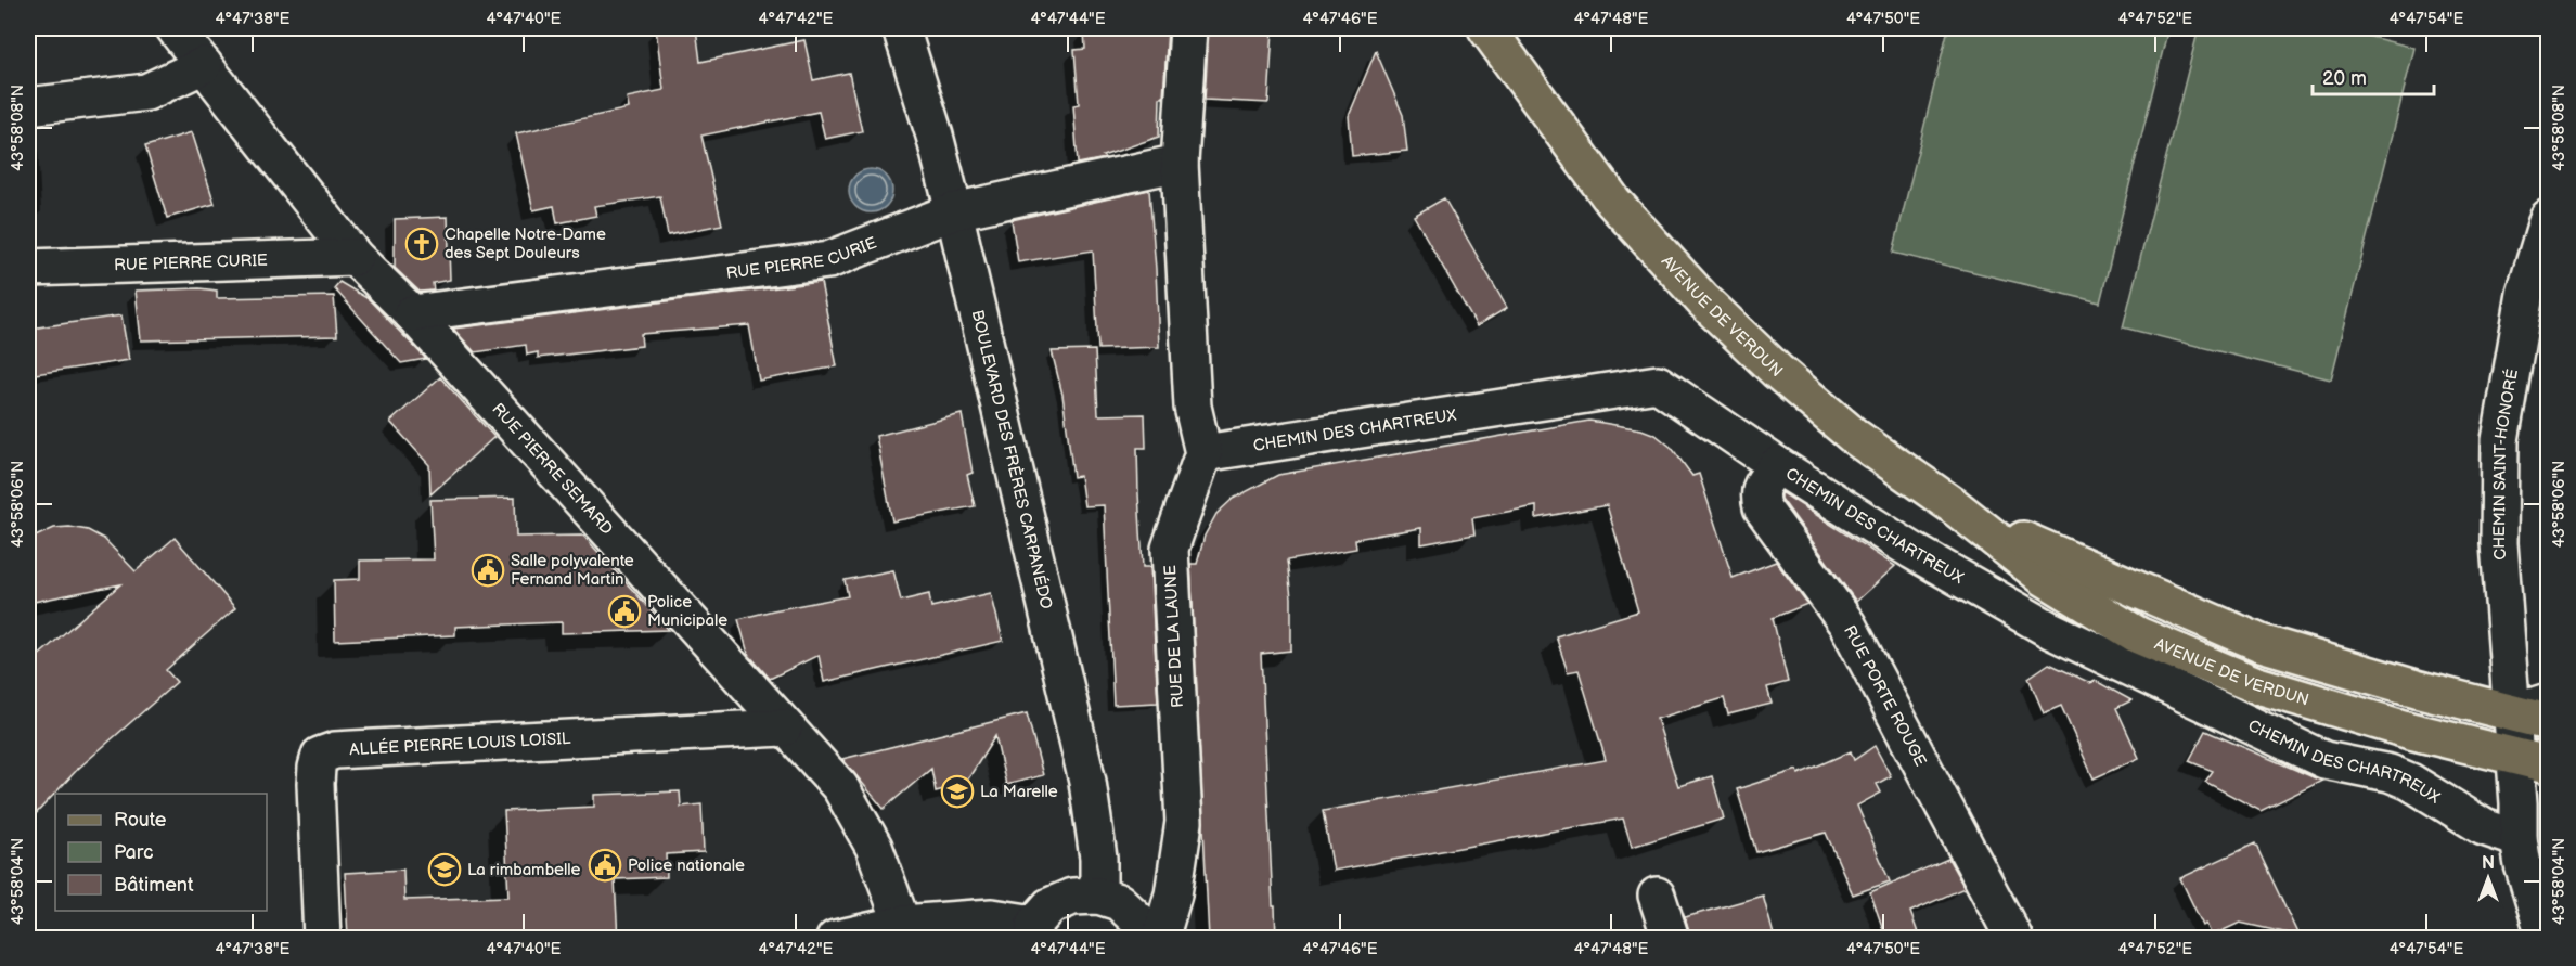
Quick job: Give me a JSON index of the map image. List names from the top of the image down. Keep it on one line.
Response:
{"streets":{"main road":["AVENUE DE VERDUN"],"street":["RUE PIERRE CURIE","CHEMIN DES CHARTREUX","BOULEVARD DES FRÈRES CARPANÉDO","CHEMIN SAINT-HONORÉ","RUE PIERRE SEMARD","RUE DE LA LAUNE","RUE PORTE ROUGE","ALLÉE PIERRE LOUIS LOISIL"]},"crossings":[["RUE PIERRE CURIE","BOULEVARD DES FRÈRES CARPANÉDO"],["RUE PIERRE CURIE","RUE PIERRE SEMARD"],["AVENUE DE VERDUN","CHEMIN SAINT-HONORÉ"],["CHEMIN DES CHARTREUX","RUE DE LA LAUNE"],["CHEMIN DES CHARTREUX","RUE PORTE ROUGE"],["RUE PIERRE SEMARD","ALLÉE PIERRE LOUIS LOISIL"]],"places":{"church":["Chapelle Notre-Dame des Sept Douleurs"],"public building":["Salle polyvalente Fernand Martin","Police Municipale","Police nationale"],"school or university":["La Marelle","La rimbambelle"]},"legend":["Route","Parc","Bâtiment"],"scale_bar":"20 m","north":"top","coordinates":["4°47'38\"E","4°47'40\"E","4°47'42\"E","4°47'44\"E","4°47'46\"E","4°47'48\"E","4°47'50\"E","4°47'52\"E","4°47'54\"E","43°58'08\"N","43°58'06\"N","43°58'04\"N"]}
